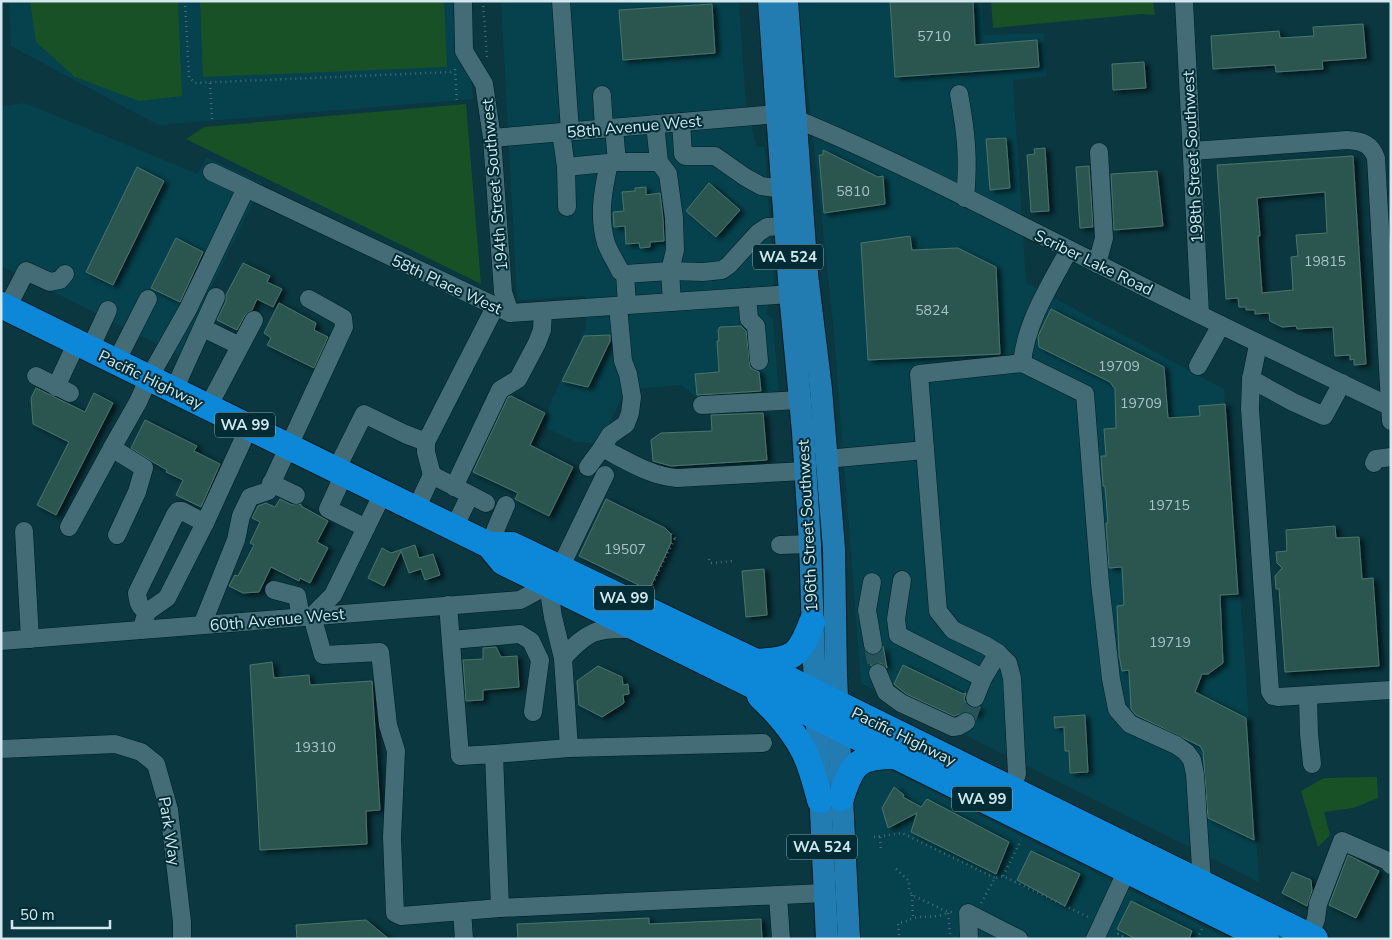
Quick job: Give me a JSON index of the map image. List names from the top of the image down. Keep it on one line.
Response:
{"streets":{"highway":["Pacific Highway","WA 99"],"main road":["WA 524","196th Street Southwest"],"street":["58th Avenue West","198th Street Southwest","194th Street Southwest","Scriber Lake Road","58th Place West","60th Avenue West","Park Way"]},"crossings":[["58th Avenue West","194th Street Southwest"],["58th Avenue West","Scriber Lake Road"],["58th Avenue West","196th Street Southwest"],["198th Street Southwest","Scriber Lake Road"],["194th Street Southwest","58th Place West"],["Scriber Lake Road","196th Street Southwest"],["58th Place West","196th Street Southwest"],["Pacific Highway","196th Street Southwest"],["Pacific Highway","60th Avenue West"]],"house_numbers":["5710","5810","19815","5824","19709","19709","19715","19507","19719","19310"],"scale_bar":"50 m"}
